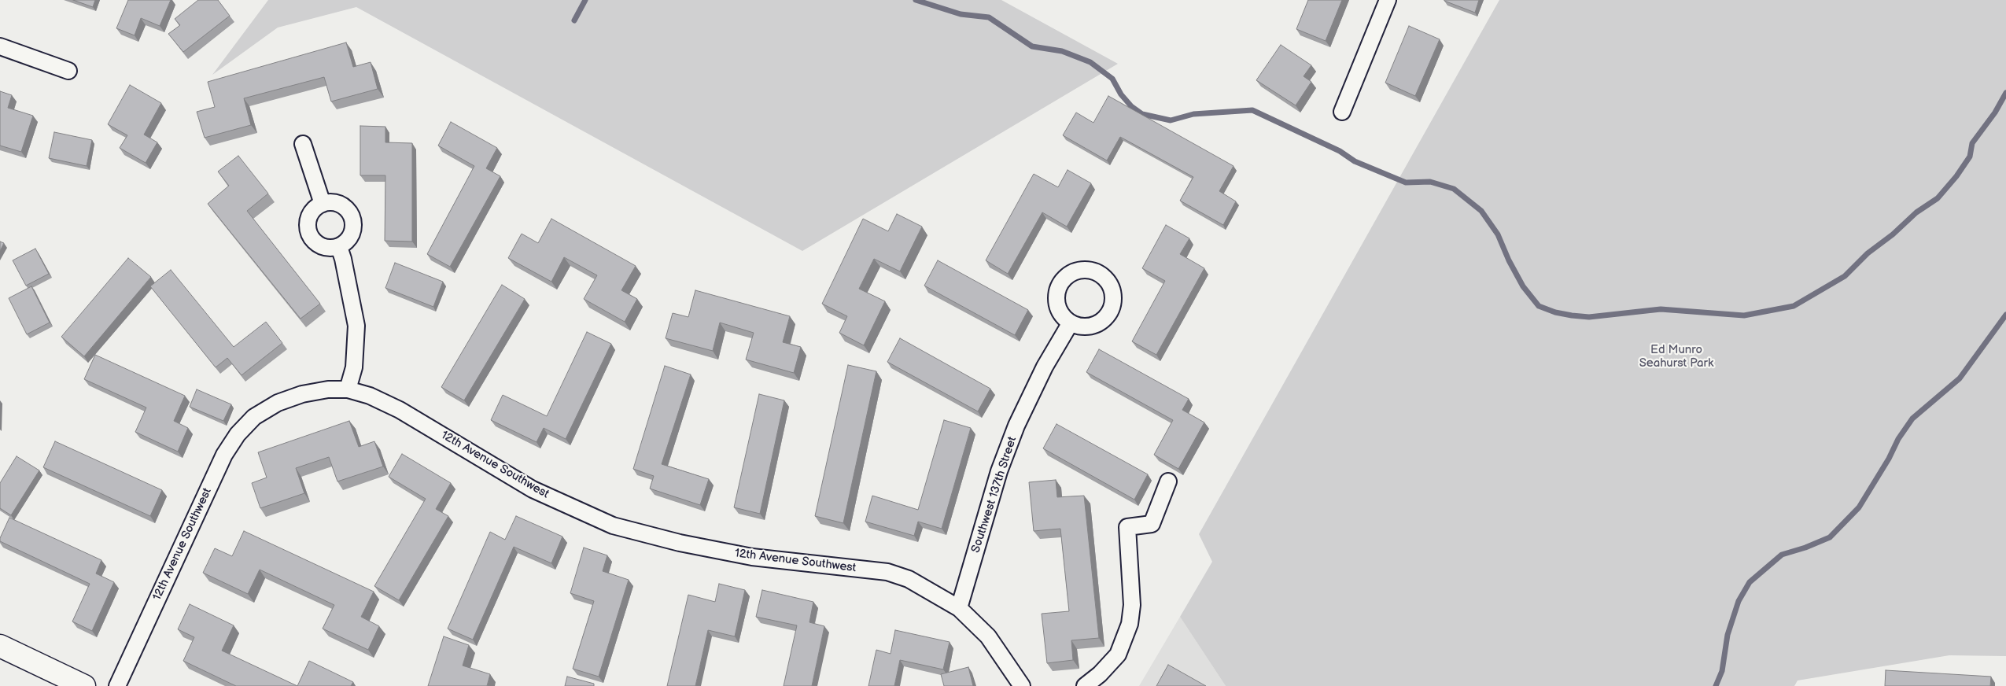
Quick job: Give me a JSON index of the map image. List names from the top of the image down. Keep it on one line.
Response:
{"streets":{"street":["12th Avenue Southwest","Southwest 137th Street"]},"crossings":[["12th Avenue Southwest","Southwest 137th Street"]],"parks":["Ed Munro Seahurst Park"]}
